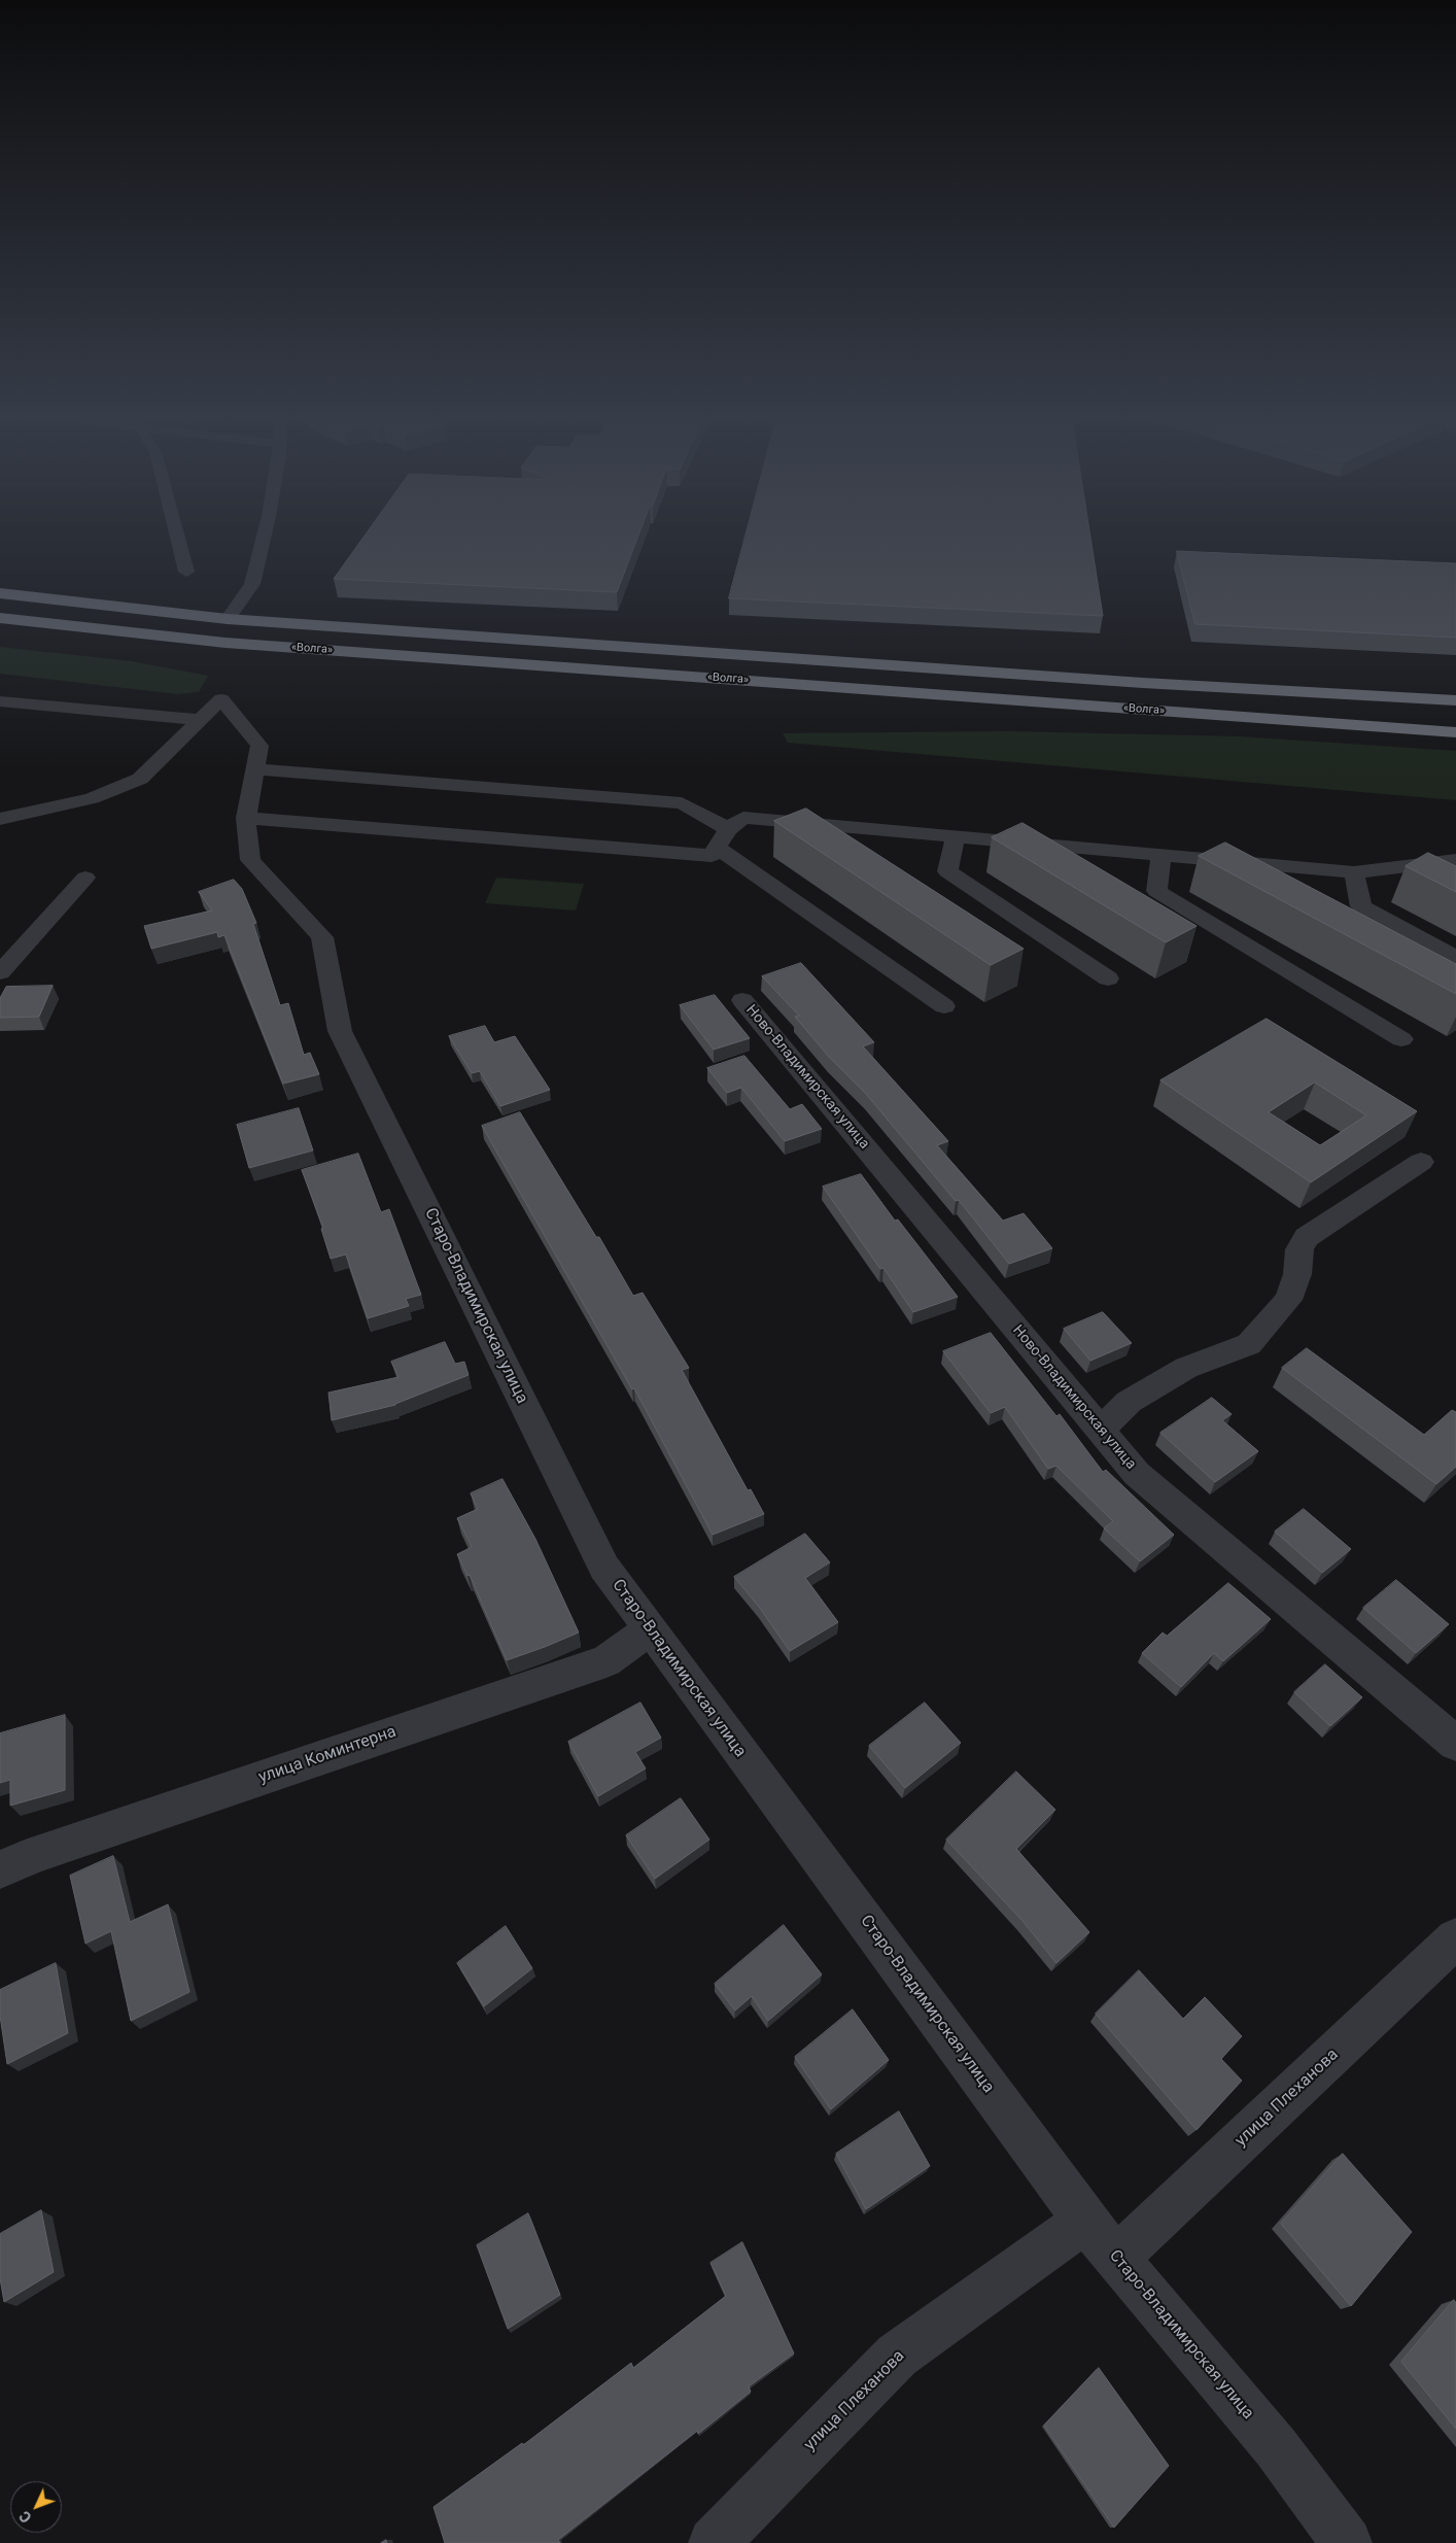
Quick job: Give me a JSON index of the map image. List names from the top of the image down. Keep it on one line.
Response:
{"streets":{"highway":["«Волга»"],"street":["Ново-Владимирская улица","Старо-Владимирская улица","улица Коминтерна","улица Плеханова"]},"crossings":[["Старо-Владимирская улица","улица Коминтерна"],["Старо-Владимирская улица","улица Плеханова"]],"north":"bottom left"}
